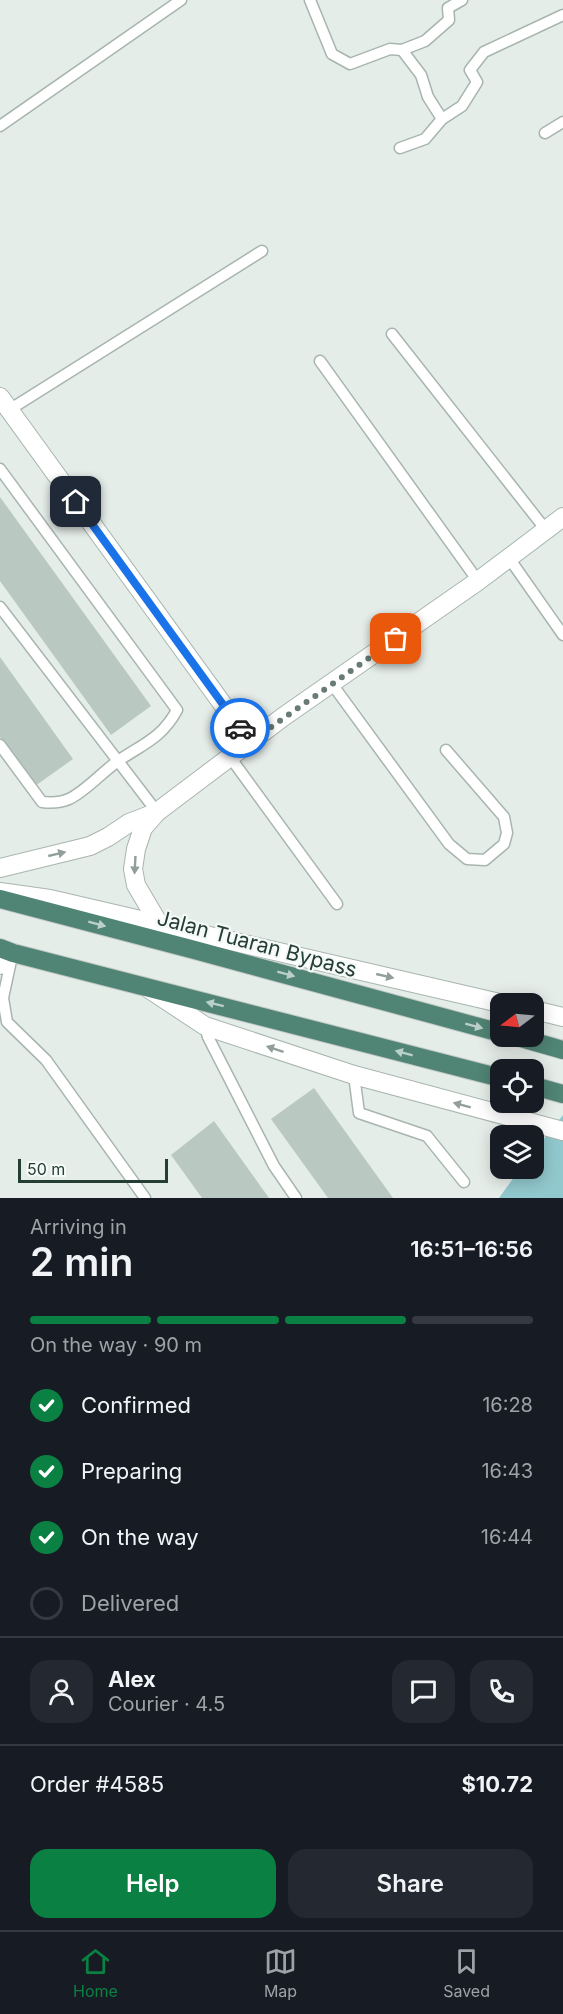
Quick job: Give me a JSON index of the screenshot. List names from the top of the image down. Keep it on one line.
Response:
{"streets":{"highway":["Jalan Tuaran Bypass"]},"scale_bar":"50 m","north":"left","page":{"scale":"50 m","heading":["2 min","Arriving in","16:51–16:56"],"panel":["Alex","Courier · 4.5","Order #4585","$10.72"],"bar":"On the way · 90 m","list":[["Confirmed","16:28"],["Preparing","16:43"],["On the way","16:44"],"Delivered"],"buttons":["Help","Share"],"tabs":["Home","Map","Saved"]}}
